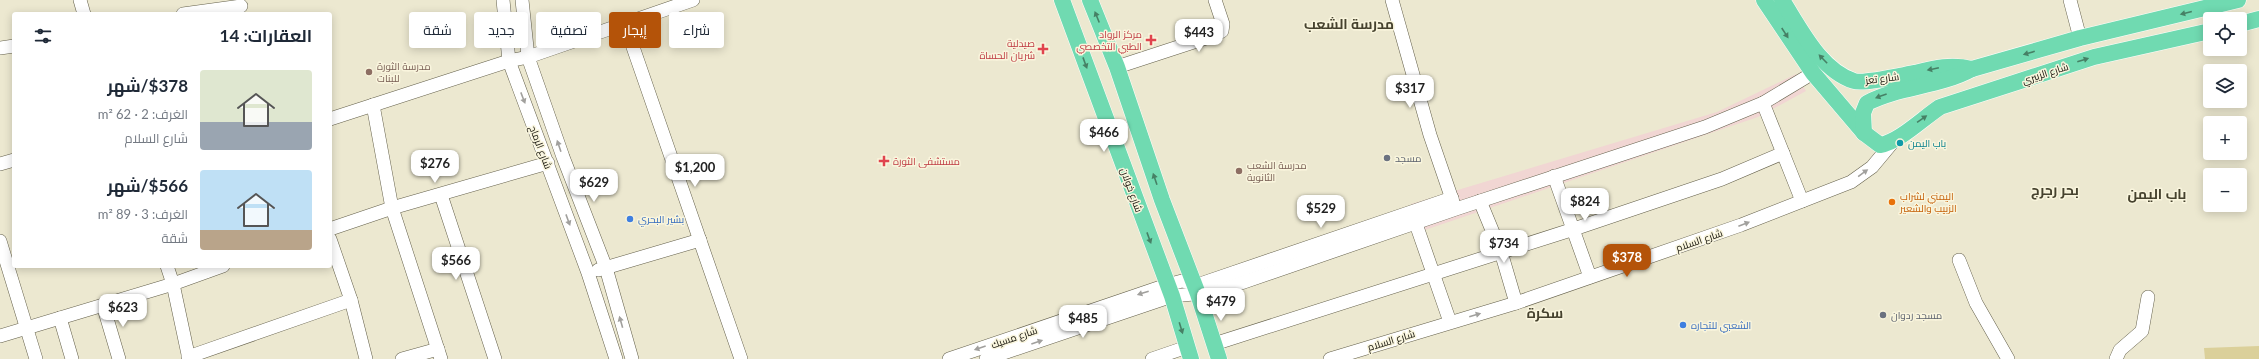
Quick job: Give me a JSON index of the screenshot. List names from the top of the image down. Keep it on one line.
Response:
{"streets":{"main road":["شارع الزبيري","شارع تعز","شارع خولان"],"street":["شارع الرماح","شارع السلام","شارع مسيك"]},"crossings":[["شارع الزبيري","شارع السلام"],["شارع خولان","شارع مسيك"]],"one_way":["شارع تعز"],"districts":["مدرسة الشعب","بحر رجرج","باب اليمن","سكرة"],"places":{"health":["مركز الرواد الطبي التخصصي","صيدلية شريان الحساة","مستشفى الثورة"],"other":["مدرسة الثورة للبنات","باب اليمن","مسجد","مدرسة الشعب الثانوية","اليمني لشراب الزبيب والشعير","بشير البحري","مسجد ردوان","الشعبي للتجاره"]},"page":{"map_buttons":["+","−"],"chip":["شراء","إيجار","تصفية","جديد","شقة"],"heading":"العقارات: 14","price":["$443","$317","$466","$276","$1,200","$629","$824","$529","$734","$378","$566","$479","$623","$485"],"list":[{"name":"$378/شهر","note":"الغرف: 2 · 62 m² · شارع السلام"},{"name":"$566/شهر","note":"الغرف: 3 · 89 m² · شقة"}]}}
